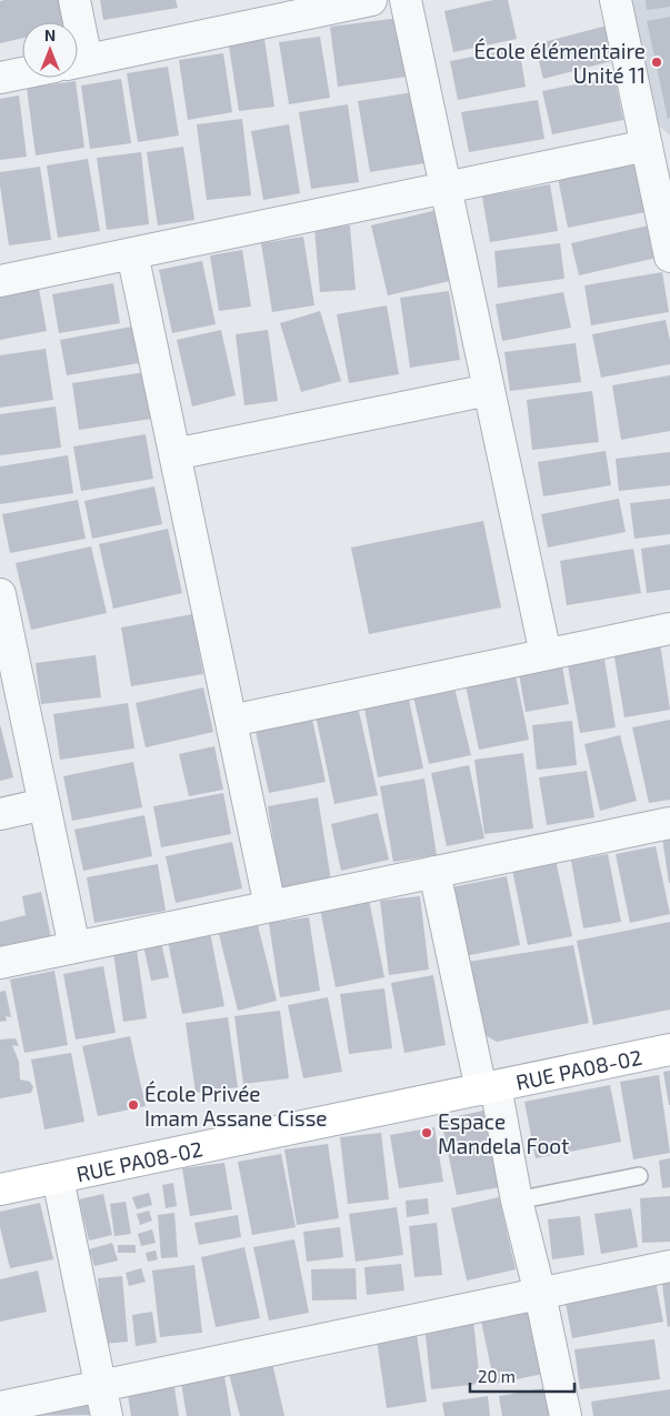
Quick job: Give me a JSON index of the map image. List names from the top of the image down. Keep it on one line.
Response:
{"streets":{"street":["RUE PA08-02"]},"places":["École élémentaire Unité 11","École Privée Imam Assane Cisse","Espace Mandela Foot"],"scale_bar":"20 m","north":"top"}
